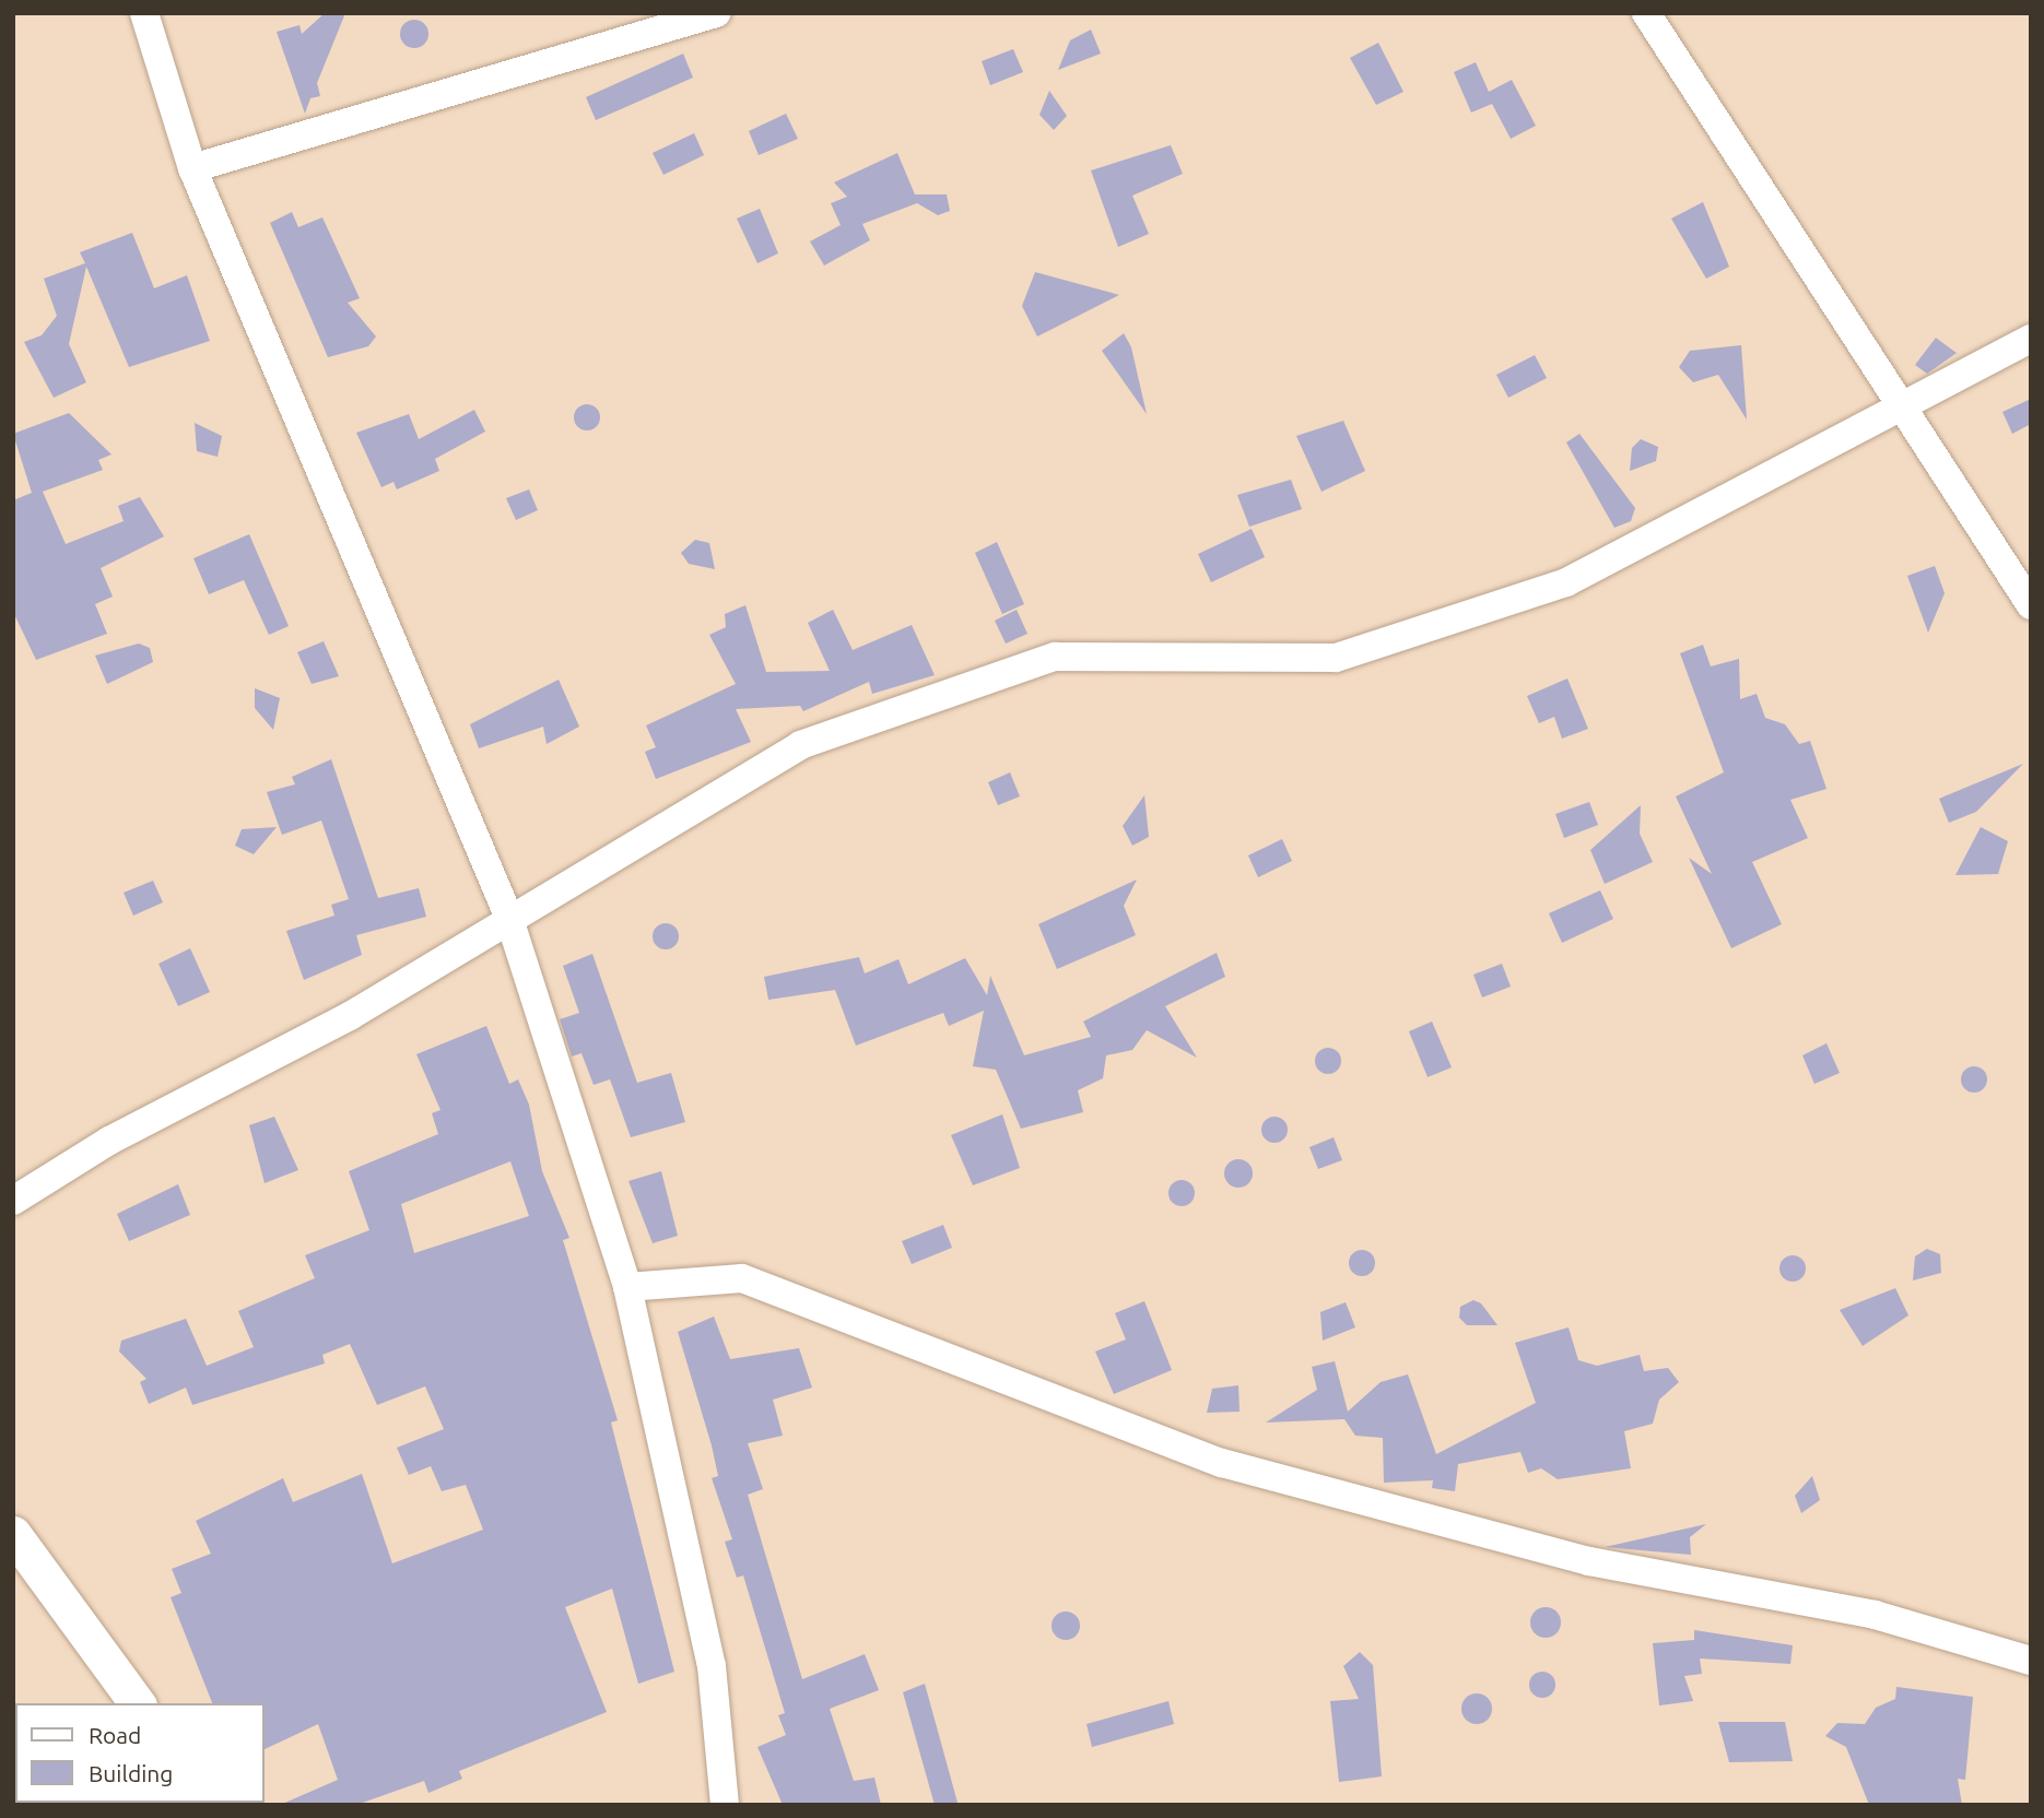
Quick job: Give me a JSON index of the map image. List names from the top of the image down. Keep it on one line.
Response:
{"legend":["Road","Building"]}
